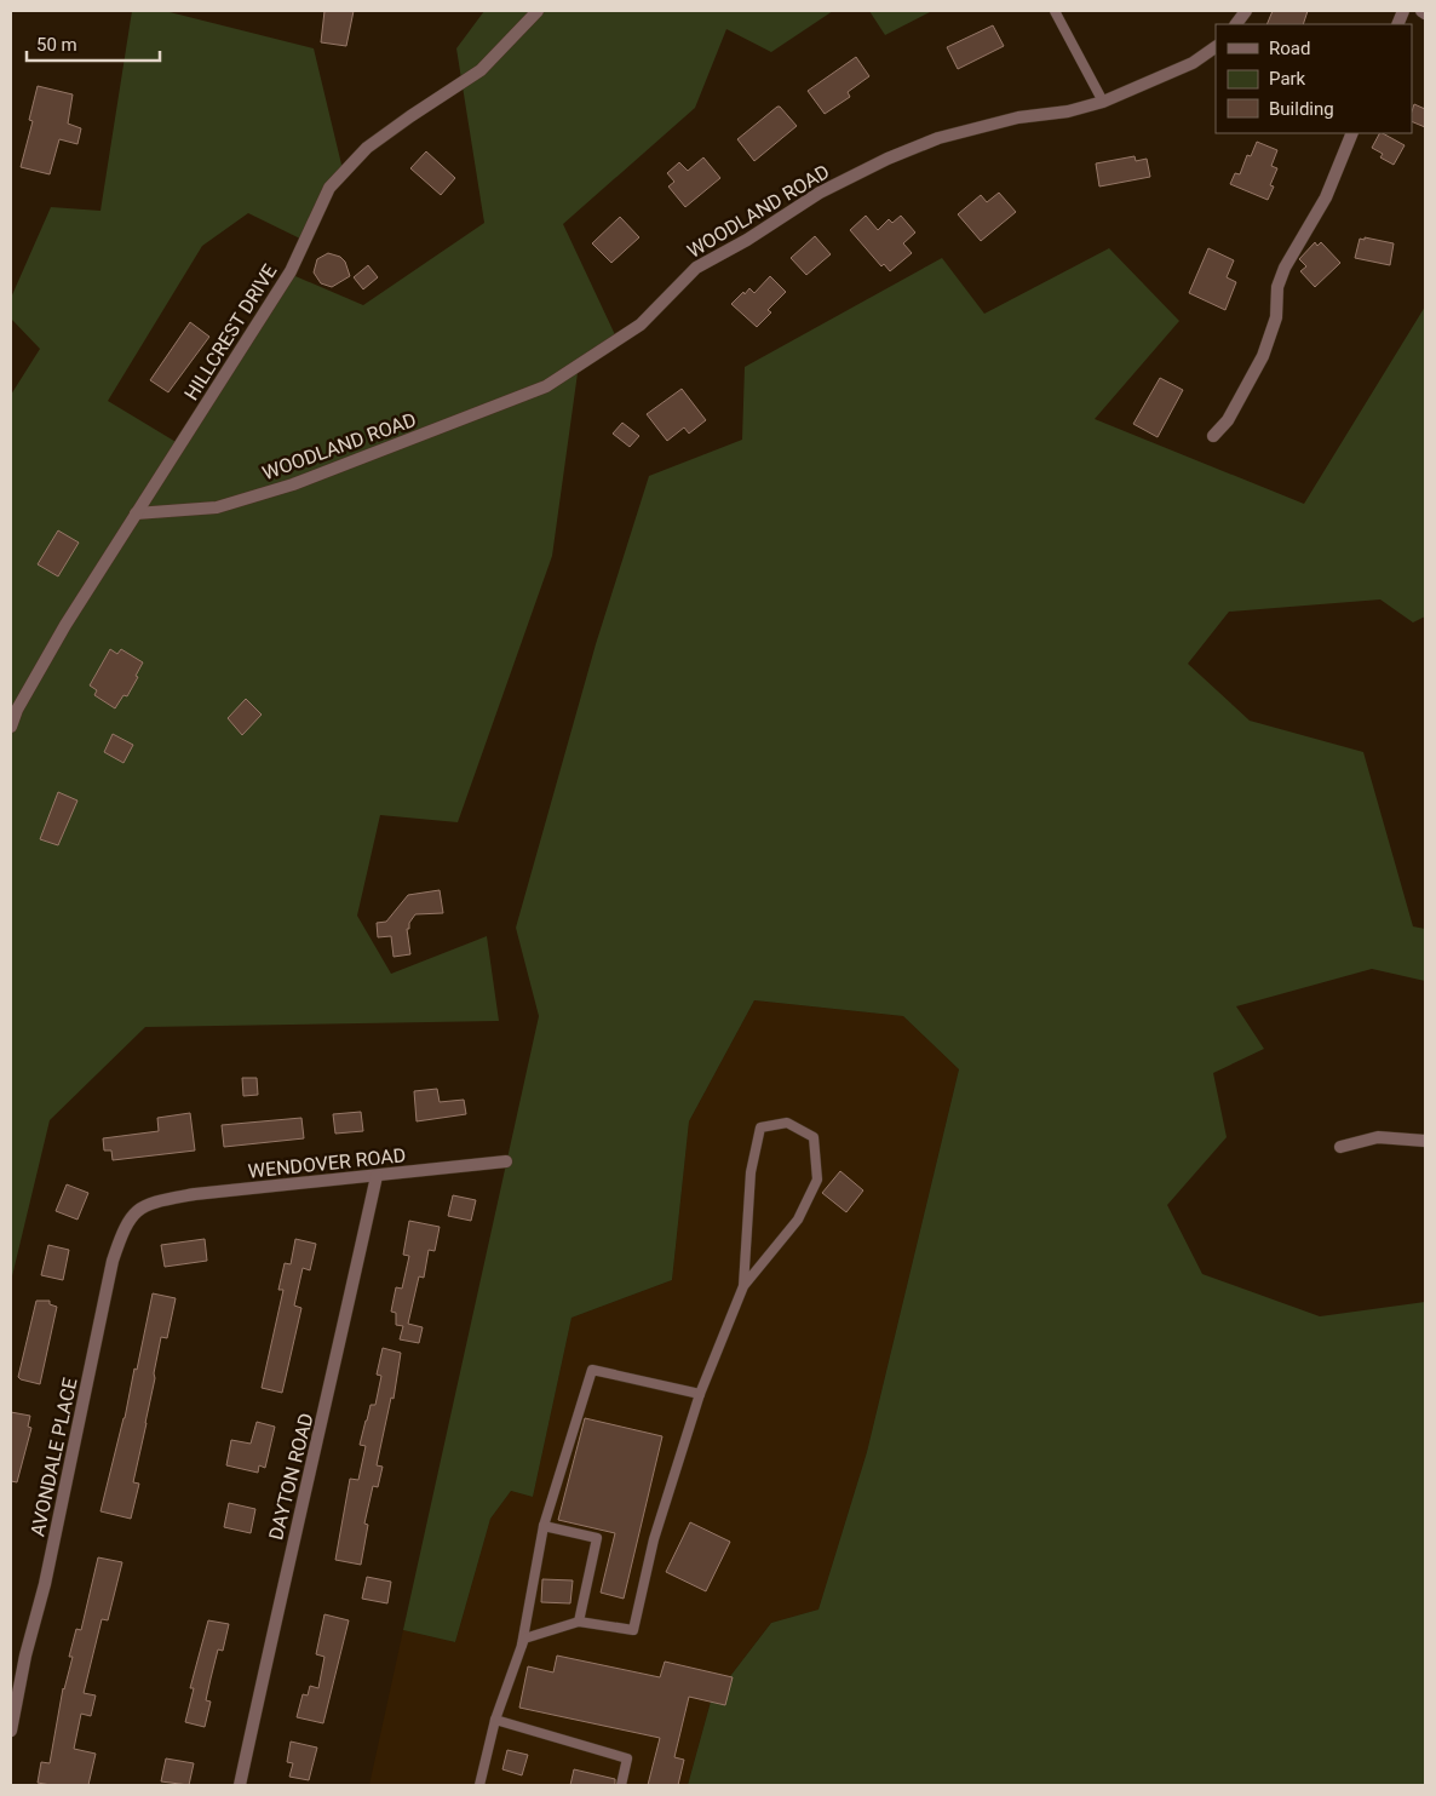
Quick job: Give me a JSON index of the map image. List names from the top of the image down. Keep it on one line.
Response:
{"streets":{"street":["WOODLAND ROAD","HILLCREST DRIVE","WENDOVER ROAD","AVONDALE PLACE","DAYTON ROAD"]},"crossings":[["WOODLAND ROAD","HILLCREST DRIVE"],["WENDOVER ROAD","AVONDALE PLACE"],["WENDOVER ROAD","DAYTON ROAD"]],"legend":["Road","Park","Building"],"scale_bar":"50 m"}
